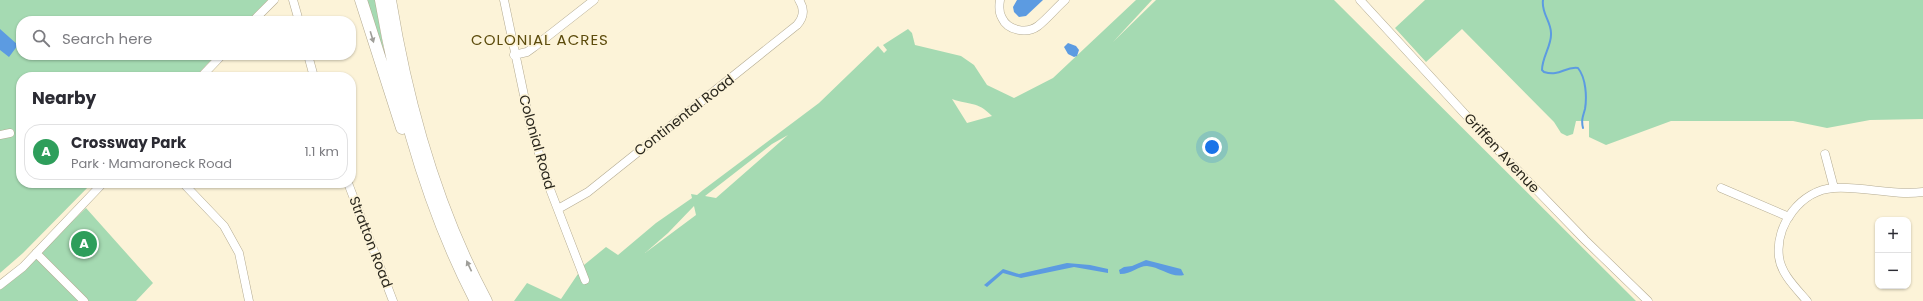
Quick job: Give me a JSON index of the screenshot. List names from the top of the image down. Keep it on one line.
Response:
{"streets":{"street":["Continental Road","Colonial Road","Griffen Avenue","Stratton Road"]},"crossings":[["Continental Road","Colonial Road"]],"districts":["COLONIAL ACRES"],"page":{"search":"Search here","heading":"Nearby","list":[{"mark":"A","name":"Crossway Park","note":"Park · Mamaroneck Road","value":"1.1 km"}],"map_buttons":["+","−"],"pins":"A"}}
